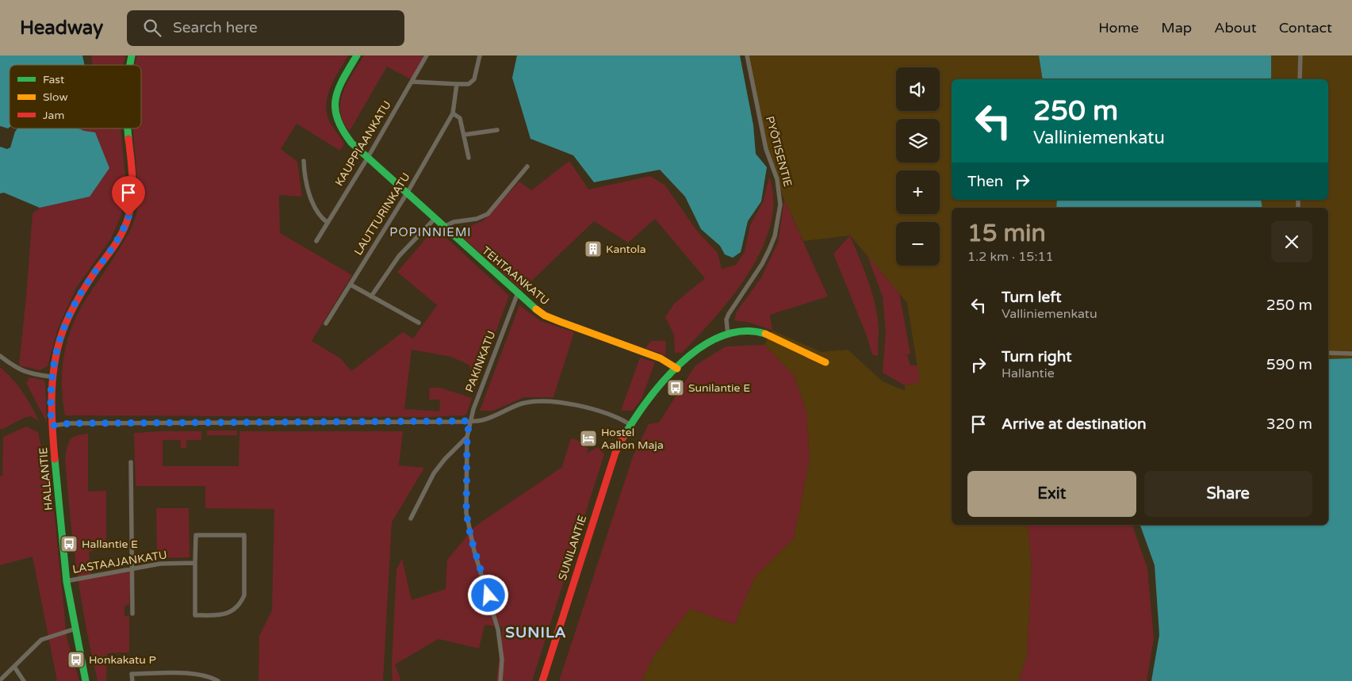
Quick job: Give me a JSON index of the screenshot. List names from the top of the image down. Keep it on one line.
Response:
{"streets":{"street":["KAUPPIAANKATU","PYÖTISENTIE","LAUTTURINKATU","TEHTAANKATU","PAKINKATU","HALLANTIE","SUNILANTIE","LASTAAJANKATU"]},"crossings":[["KAUPPIAANKATU","TEHTAANKATU"],["LAUTTURINKATU","TEHTAANKATU"],["TEHTAANKATU","PAKINKATU"],["TEHTAANKATU","SUNILANTIE"],["HALLANTIE","LASTAAJANKATU"]],"districts":["POPINNIEMI","SUNILA"],"places":{"building":["Kantola"],"bus stop":["Sunilantie E","Hallantie E","Honkakatu P"],"hotel":["Hostel Aallon Maja"]},"legend":["Fast","Slow","Jam"],"page":{"header":"Headway","search":"Search here","nav":["Home","Map","About","Contact"],"map_buttons":["+","−"],"turn":["250 m","Valliniemenkatu"],"then":"Then","heading":["15 min","1.2 km · 15:11"],"list":[{"name":"Turn left","note":"Valliniemenkatu","value":"250 m"},{"name":"Turn right","note":"Hallantie","value":"590 m"},{"name":"Arrive at destination","value":"320 m"}],"buttons":["Exit","Share"]}}
